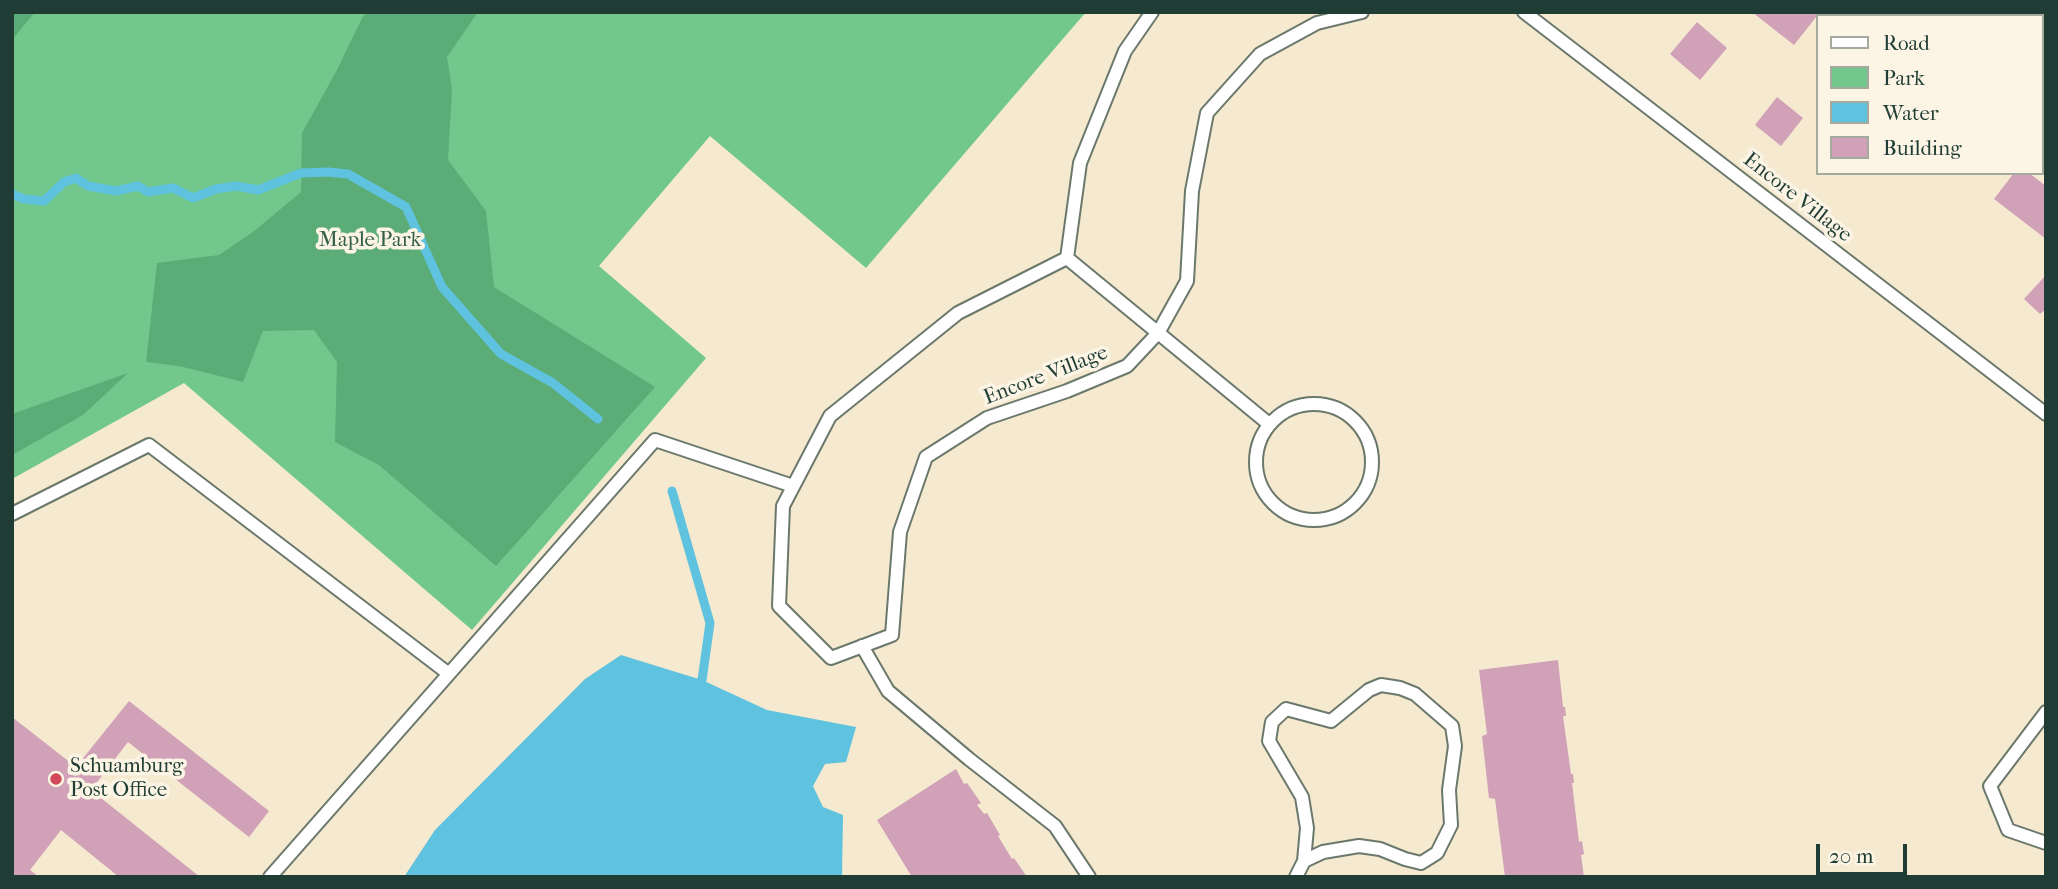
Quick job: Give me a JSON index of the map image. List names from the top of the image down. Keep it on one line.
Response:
{"streets":{"lane":["Encore Village"]},"parks":["Maple Park"],"places":["Schuamburg Post Office"],"legend":["Road","Park","Water","Building"],"scale_bar":"20 m"}
